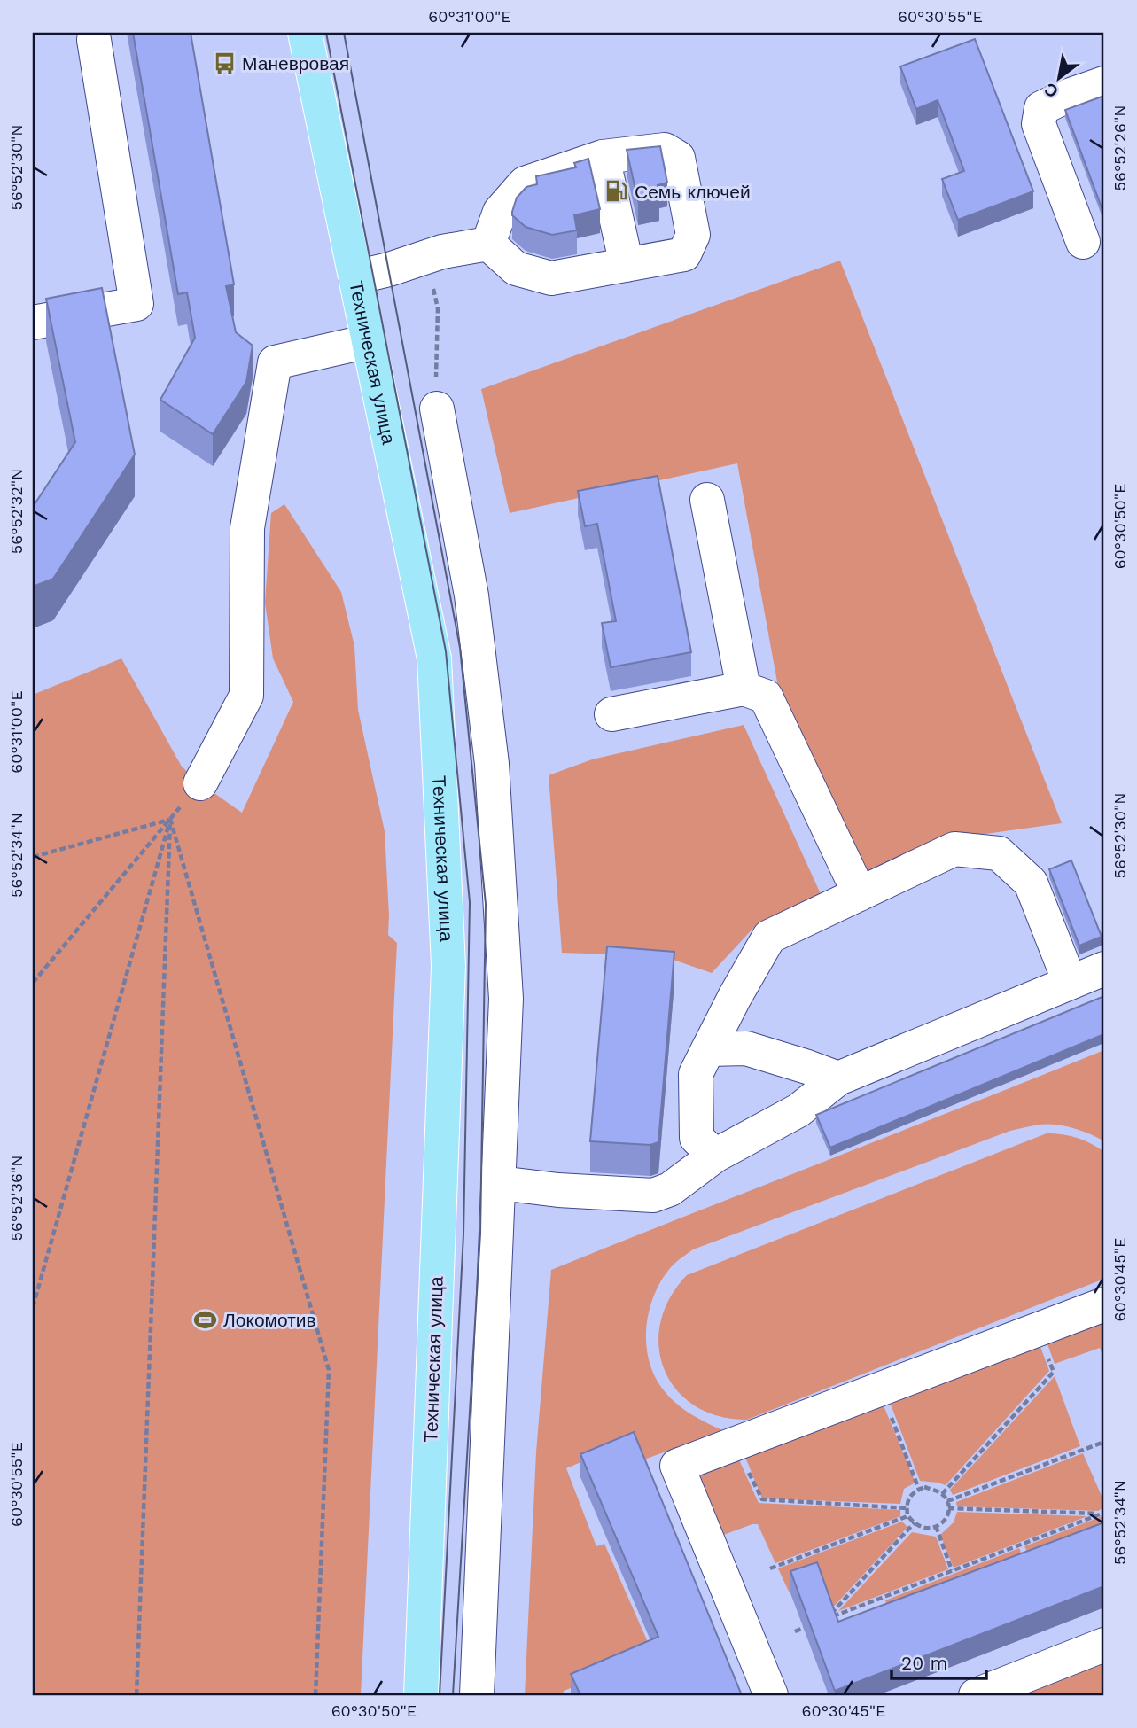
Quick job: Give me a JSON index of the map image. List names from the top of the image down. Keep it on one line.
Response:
{"streets":{"main road":["Техническая улица"]},"places":{"bus stop":["Маневровая"],"fuel station":["Семь ключей"],"sports":["Локомотив"]},"scale_bar":"20 m","north":"bottom left","coordinates":["60°31'00\"E","60°30'55\"E","56°52'26\"N","56°52'30\"N","56°52'32\"N","60°30'50\"E","56°52'34\"N","56°52'36\"N","60°30'45\"E"]}
